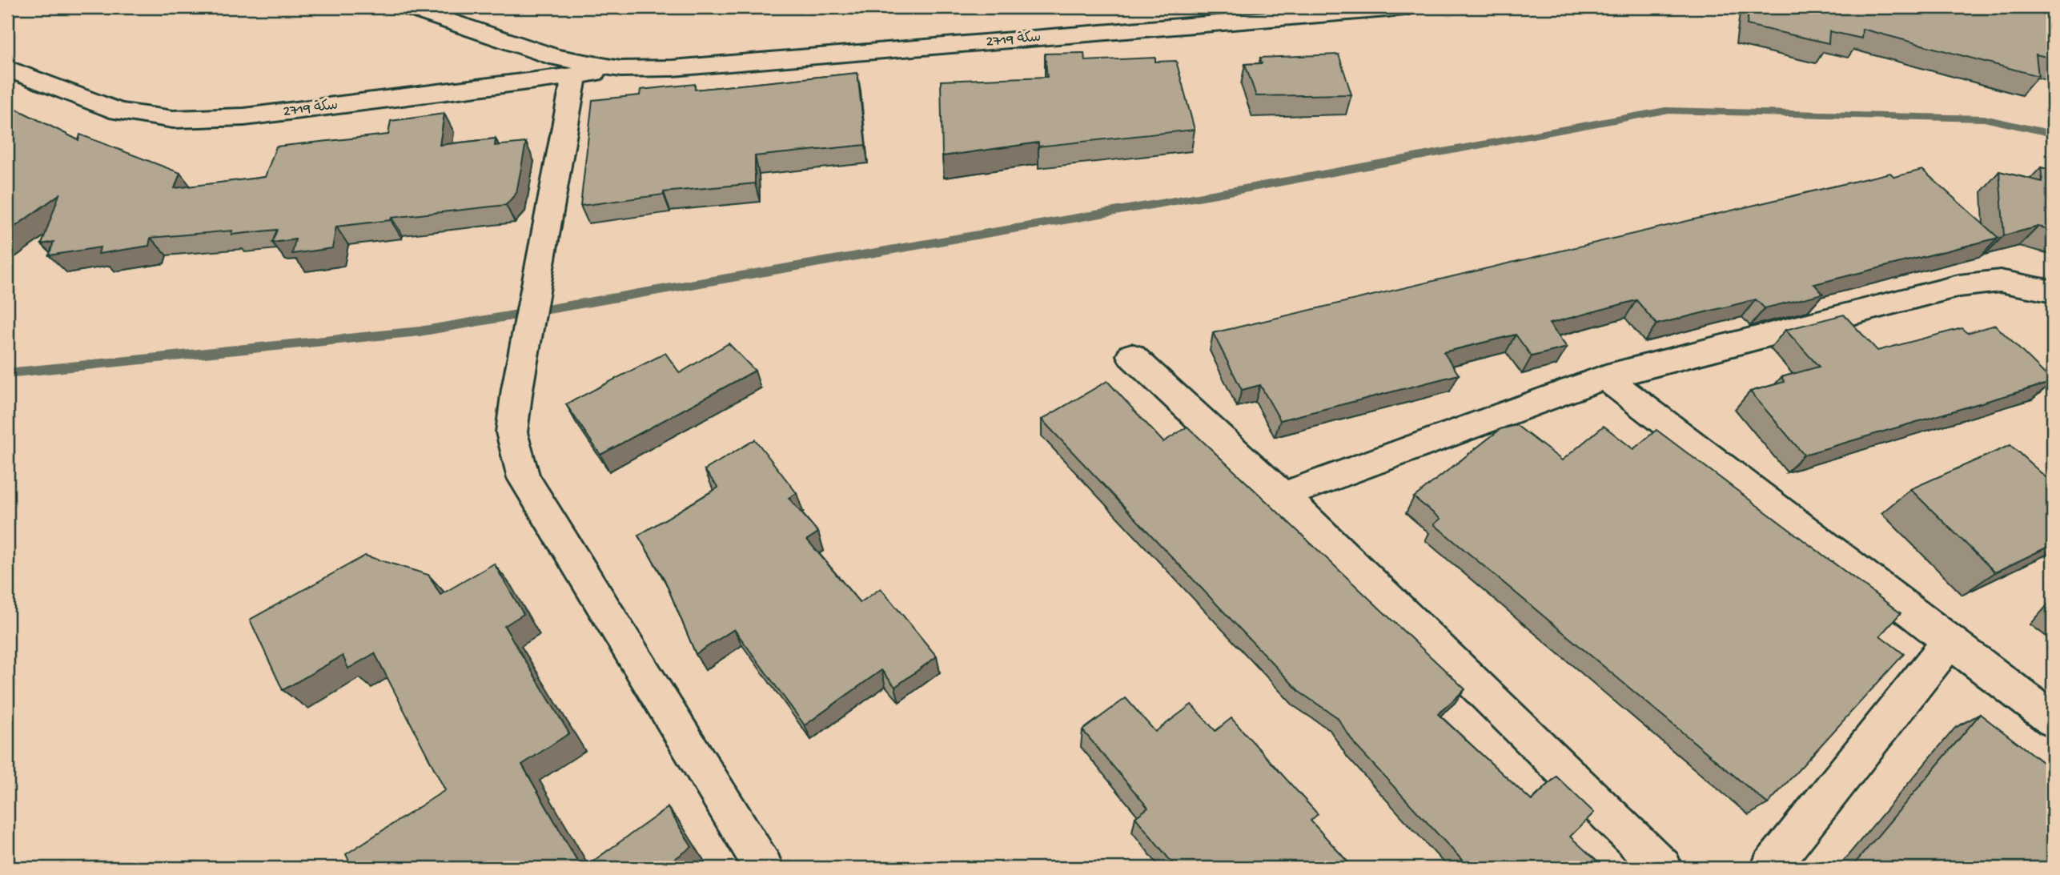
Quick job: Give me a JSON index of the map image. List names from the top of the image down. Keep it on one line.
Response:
{"streets":{"street":["سكة 2719"]}}
